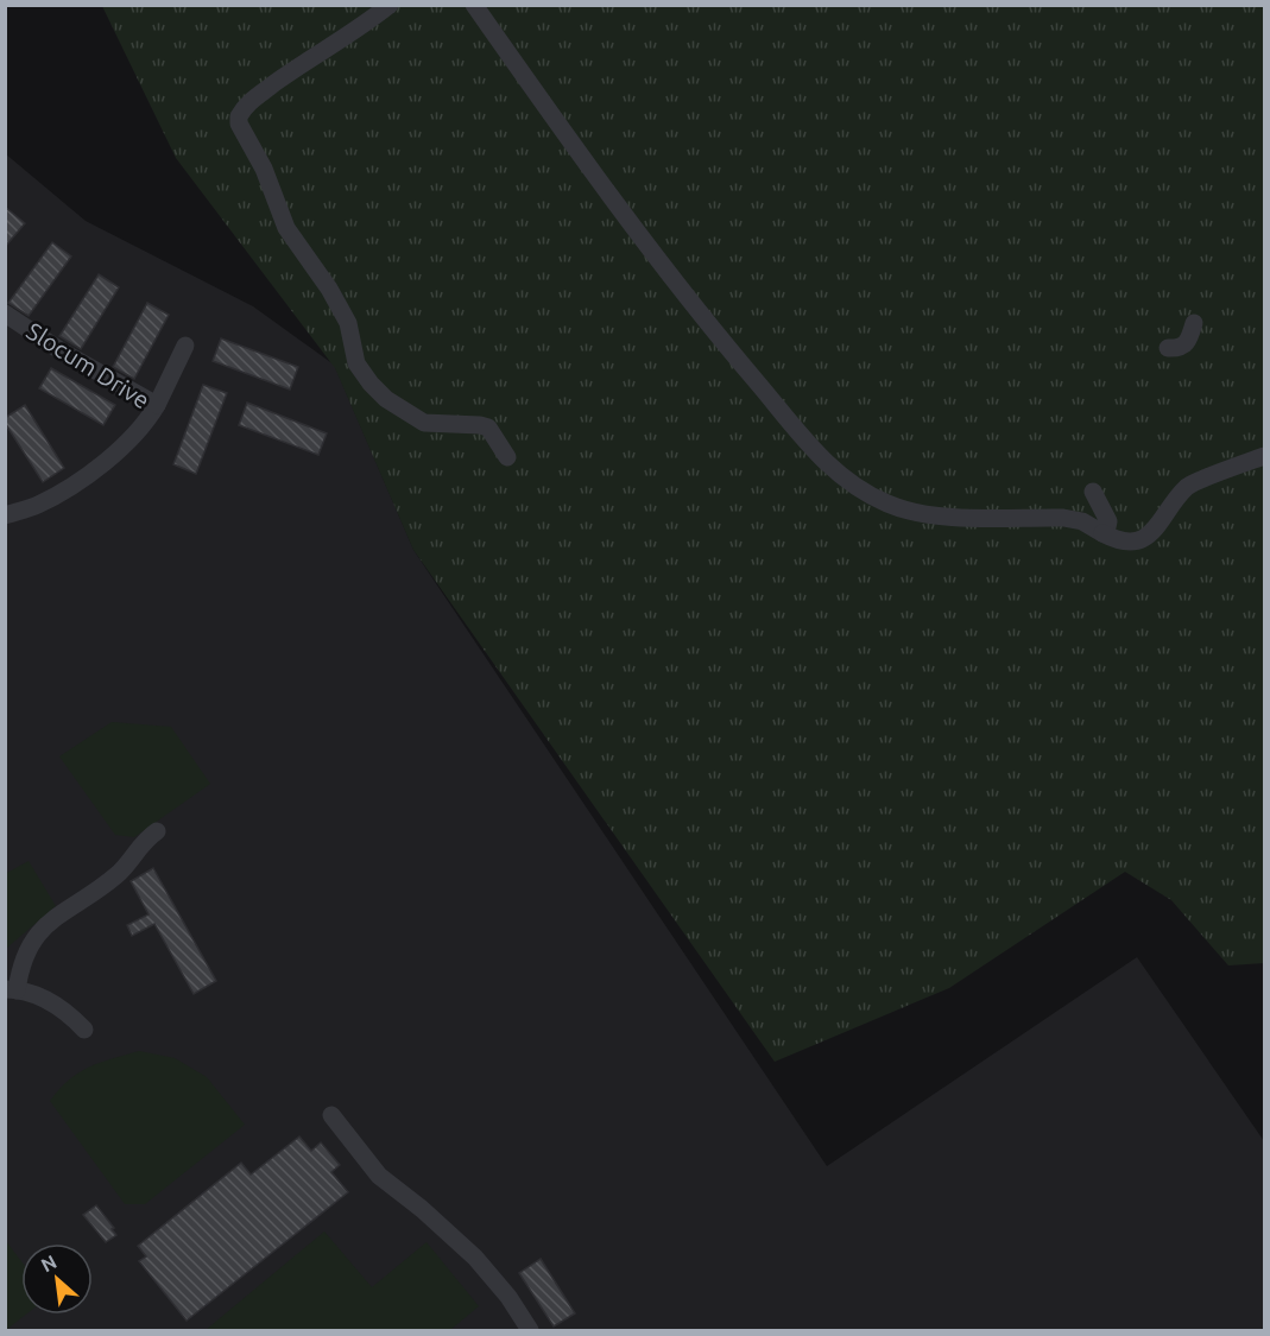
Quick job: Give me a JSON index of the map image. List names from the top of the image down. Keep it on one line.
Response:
{"streets":{"street":["Slocum Drive"]},"north":"top left"}
